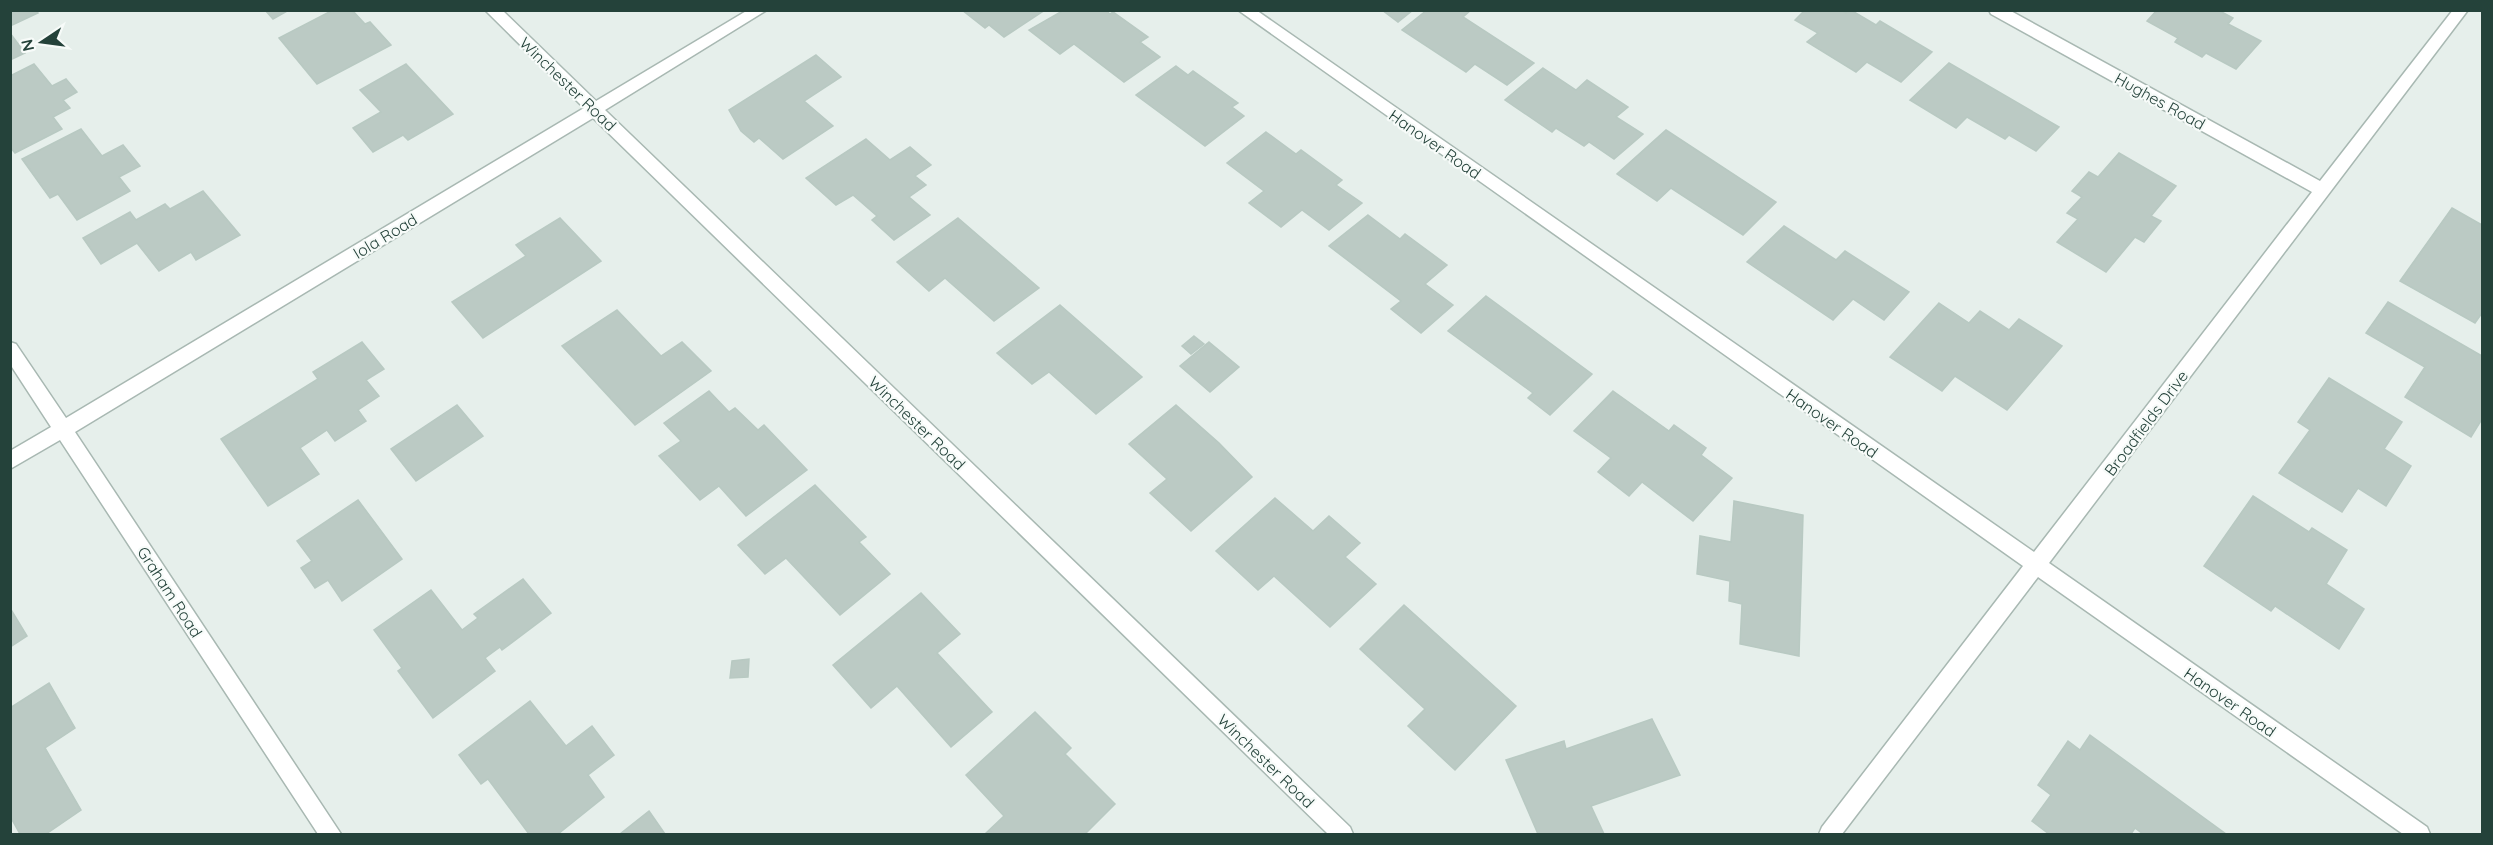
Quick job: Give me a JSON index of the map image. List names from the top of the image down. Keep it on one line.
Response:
{"streets":{"street":["Winchester Road","Hughes Road","Hanover Road","Iola Road","Broadfields Drive","Graham Road"]},"crossings":[["Winchester Road","Iola Road"],["Hughes Road","Broadfields Drive"],["Hanover Road","Broadfields Drive"],["Iola Road","Graham Road"]],"north":"left"}
